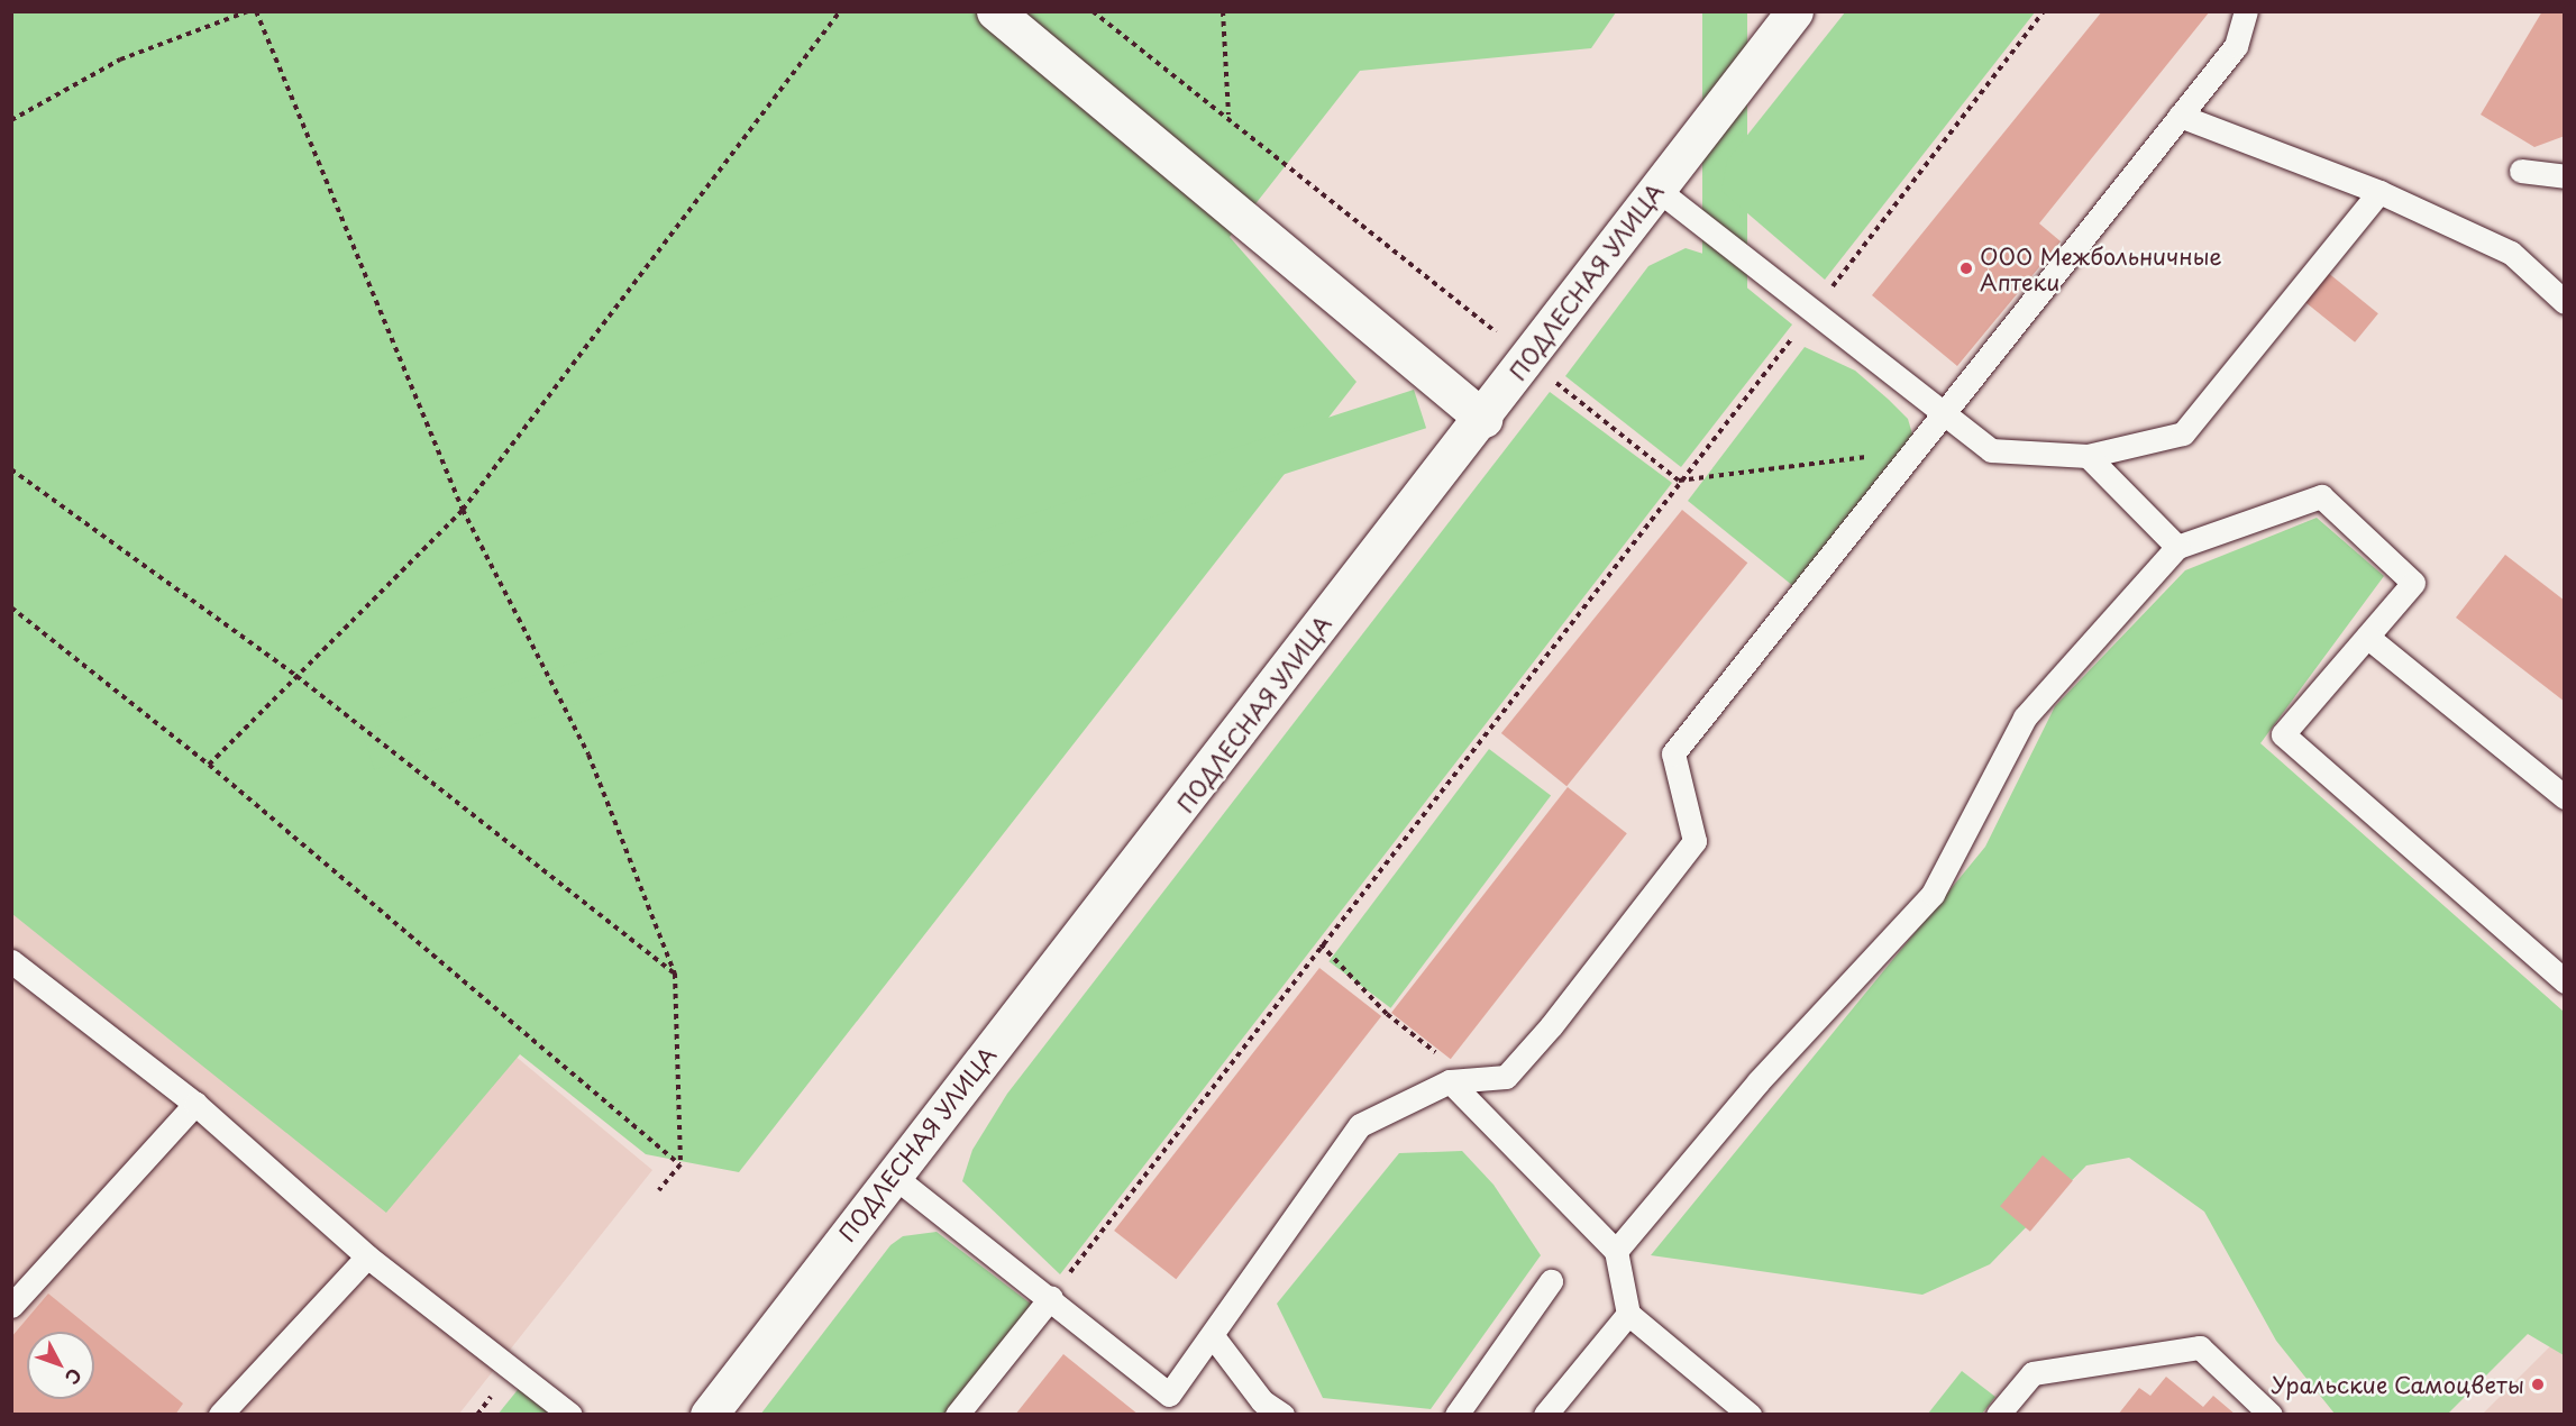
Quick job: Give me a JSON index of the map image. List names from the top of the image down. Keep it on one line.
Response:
{"streets":{"main road":["ПОДЛЕСНАЯ УЛИЦА"]},"places":["ООО Межбольничные Аптеки","Уральские Самоцветы"],"north":"bottom right"}
